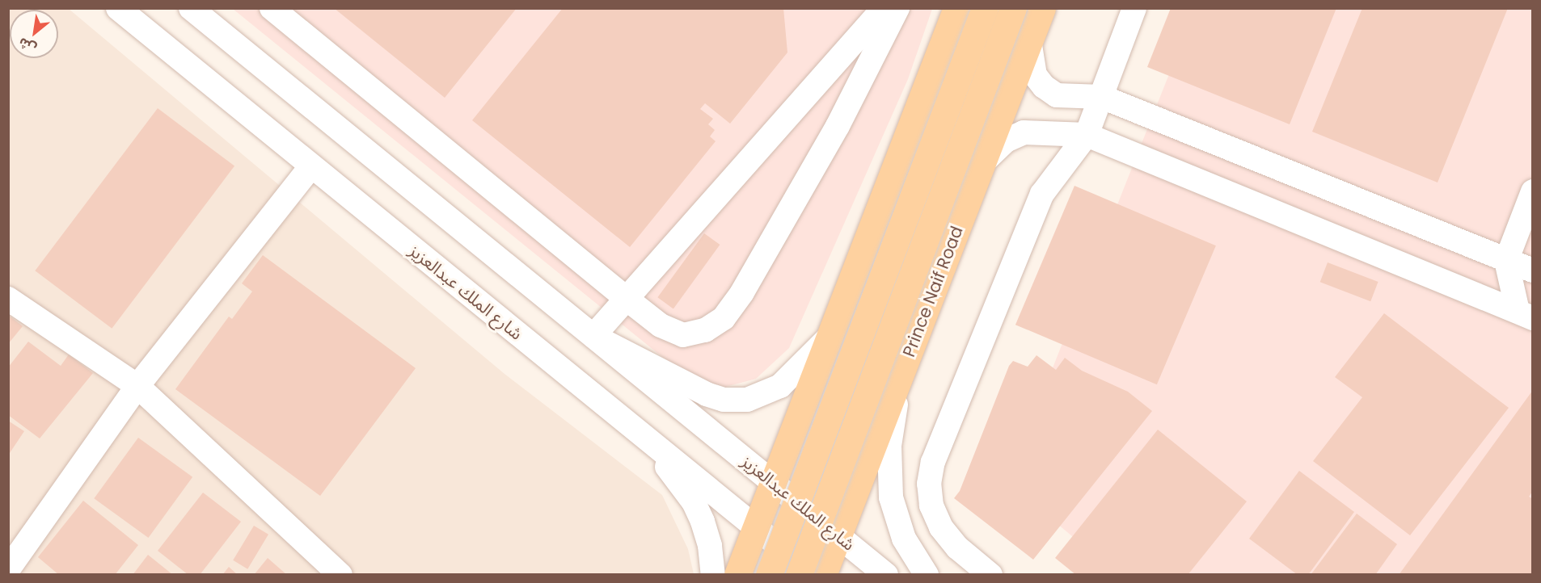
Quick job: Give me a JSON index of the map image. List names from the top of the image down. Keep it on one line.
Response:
{"streets":{"main road":["Prince Naif Road"],"street":["شارع الملك عبدالعزيز"]},"crossings":[["Prince Naif Road","شارع الملك عبدالعزيز"]],"north":"bottom left"}
